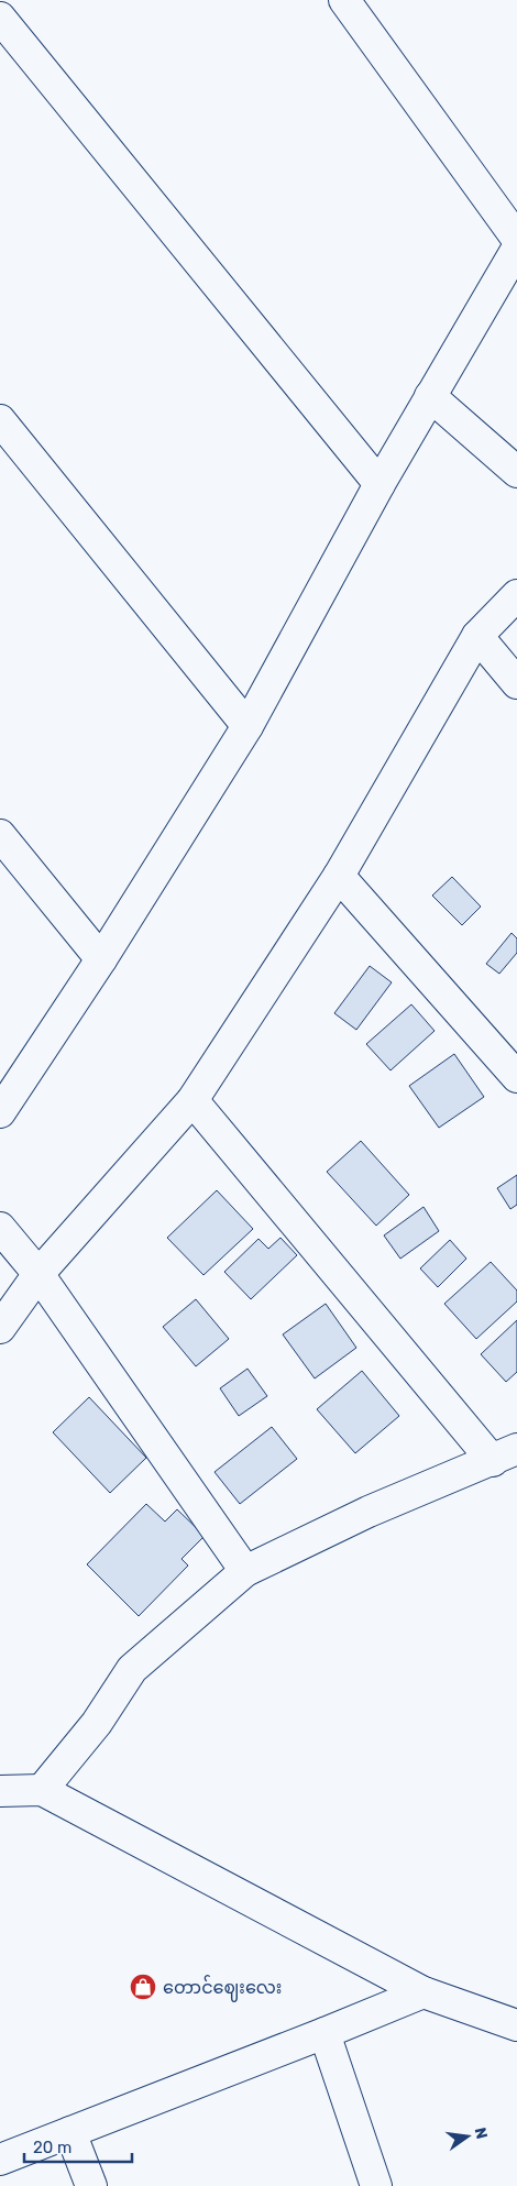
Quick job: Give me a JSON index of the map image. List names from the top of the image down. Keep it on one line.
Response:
{"places":{"shop":["တောင်ဈေးလေး"]},"scale_bar":"20 m","north":"right"}
